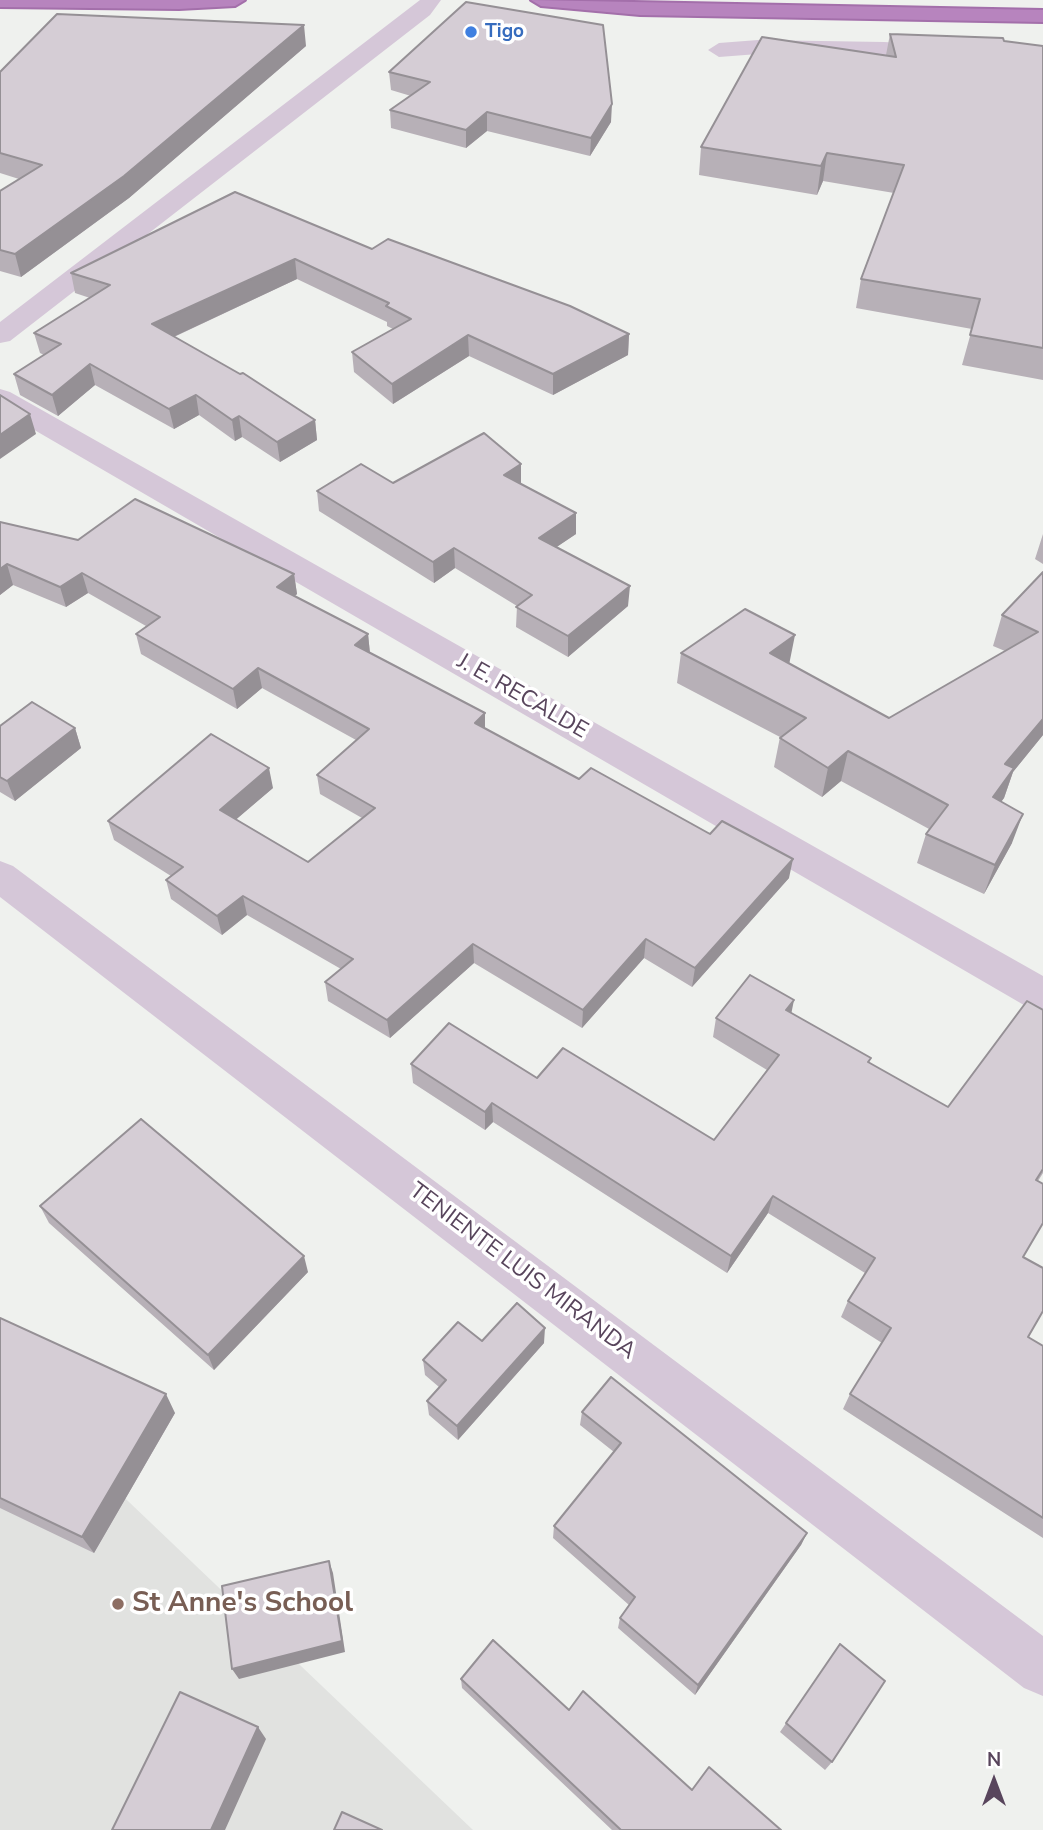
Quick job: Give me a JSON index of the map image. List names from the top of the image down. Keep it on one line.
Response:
{"streets":{"street":["J. E. RECALDE","TENIENTE LUIS MIRANDA"]},"places":["Tigo","St Anne's School"],"north":"top"}
